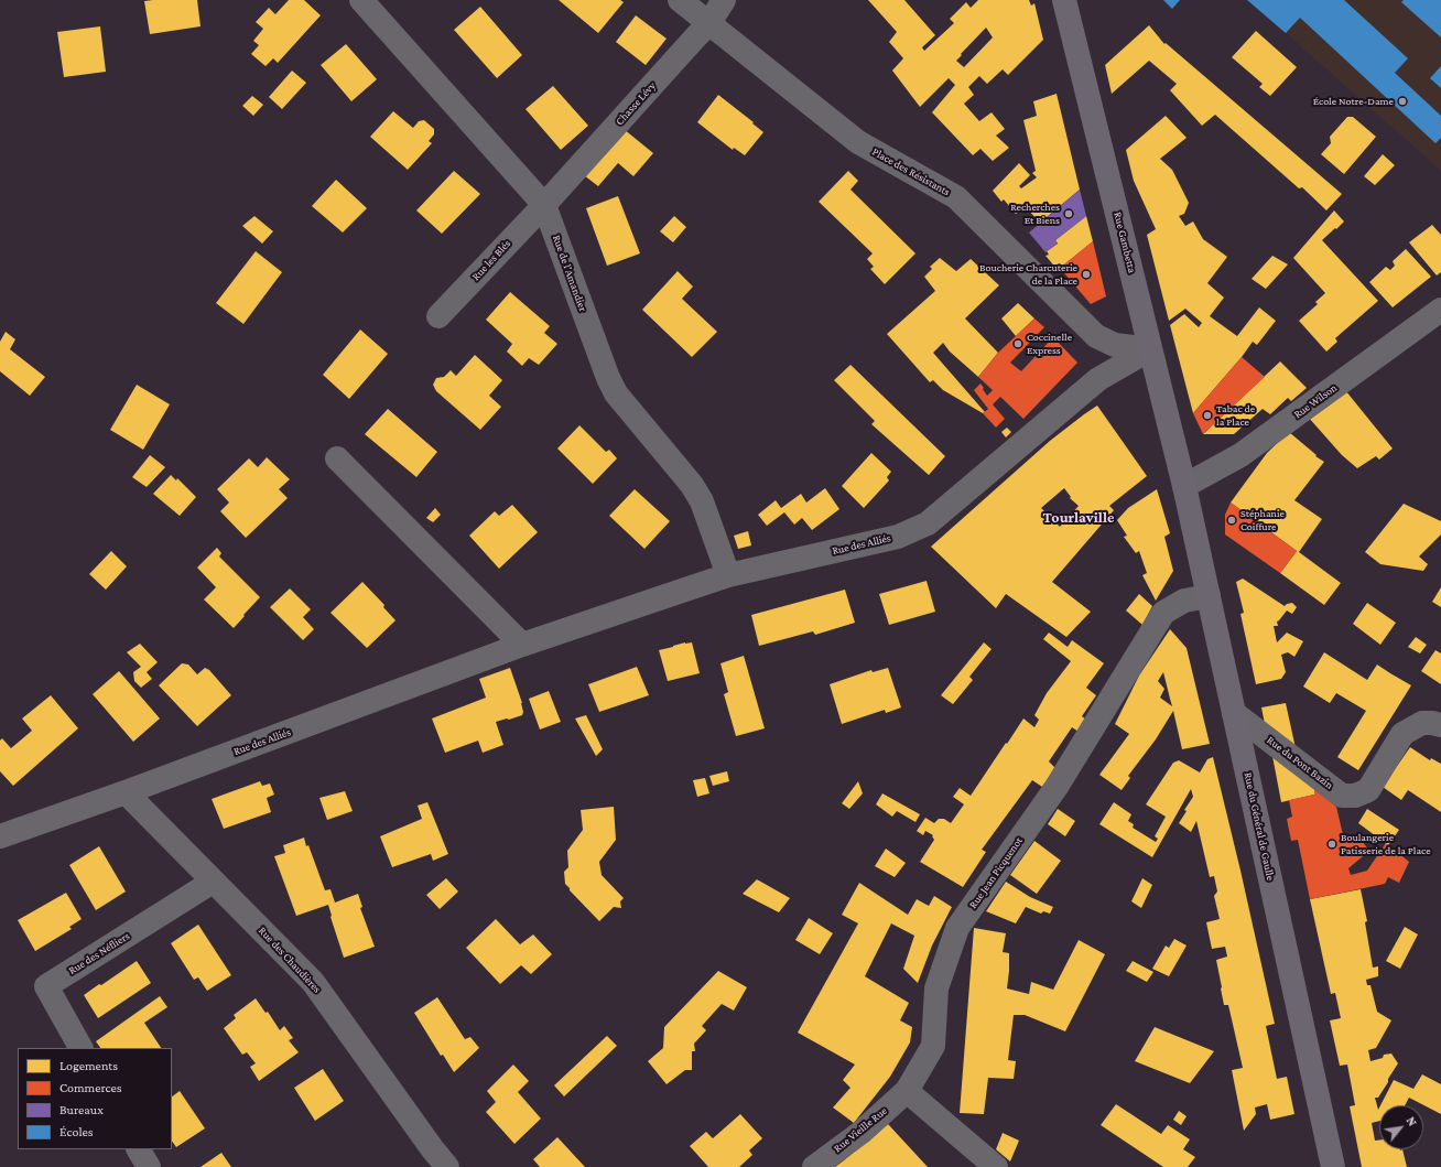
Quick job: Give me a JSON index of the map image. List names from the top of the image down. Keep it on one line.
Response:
{"streets":{"main road":["Rue Gambetta","Rue du Général de Gaulle"],"street":["Chasse Lévy","Place des Résistants","Rue les Blés","Rue de l'Amandier","Rue Wilson","Rue des Alliés","Rue du Pont Bazin","Rue Jean Picquenot","Rue des Néfliers","Rue des Chaudières","Rue Vieille Rue"]},"crossings":[["Chasse Lévy","Place des Résistants"],["Chasse Lévy","Rue les Blés"],["Chasse Lévy","Rue de l'Amandier"],["Place des Résistants","Rue Gambetta"],["Place des Résistants","Rue des Alliés"],["Rue Gambetta","Rue Wilson"],["Rue Gambetta","Rue des Alliés"],["Rue Gambetta","Rue du Général de Gaulle"],["Rue les Blés","Rue de l'Amandier"],["Rue de l'Amandier","Rue des Alliés"],["Rue Wilson","Rue du Général de Gaulle"],["Rue des Alliés","Rue des Chaudières"],["Rue du Pont Bazin","Rue du Général de Gaulle"],["Rue du Général de Gaulle","Rue Jean Picquenot"],["Rue Jean Picquenot","Rue Vieille Rue"],["Rue des Néfliers","Rue des Chaudières"]],"districts":["Tourlaville"],"places":["École Notre-Dame","Recherches Et Biens","Boucherie Charcuterie de la Place","Coccinelle Express","Tabac de la Place","Stéphanie Coiffure","Boulangerie Patisserie de la Place"],"legend":["Logements","Commerces","Bureaux","Écoles"],"north":"top right"}
